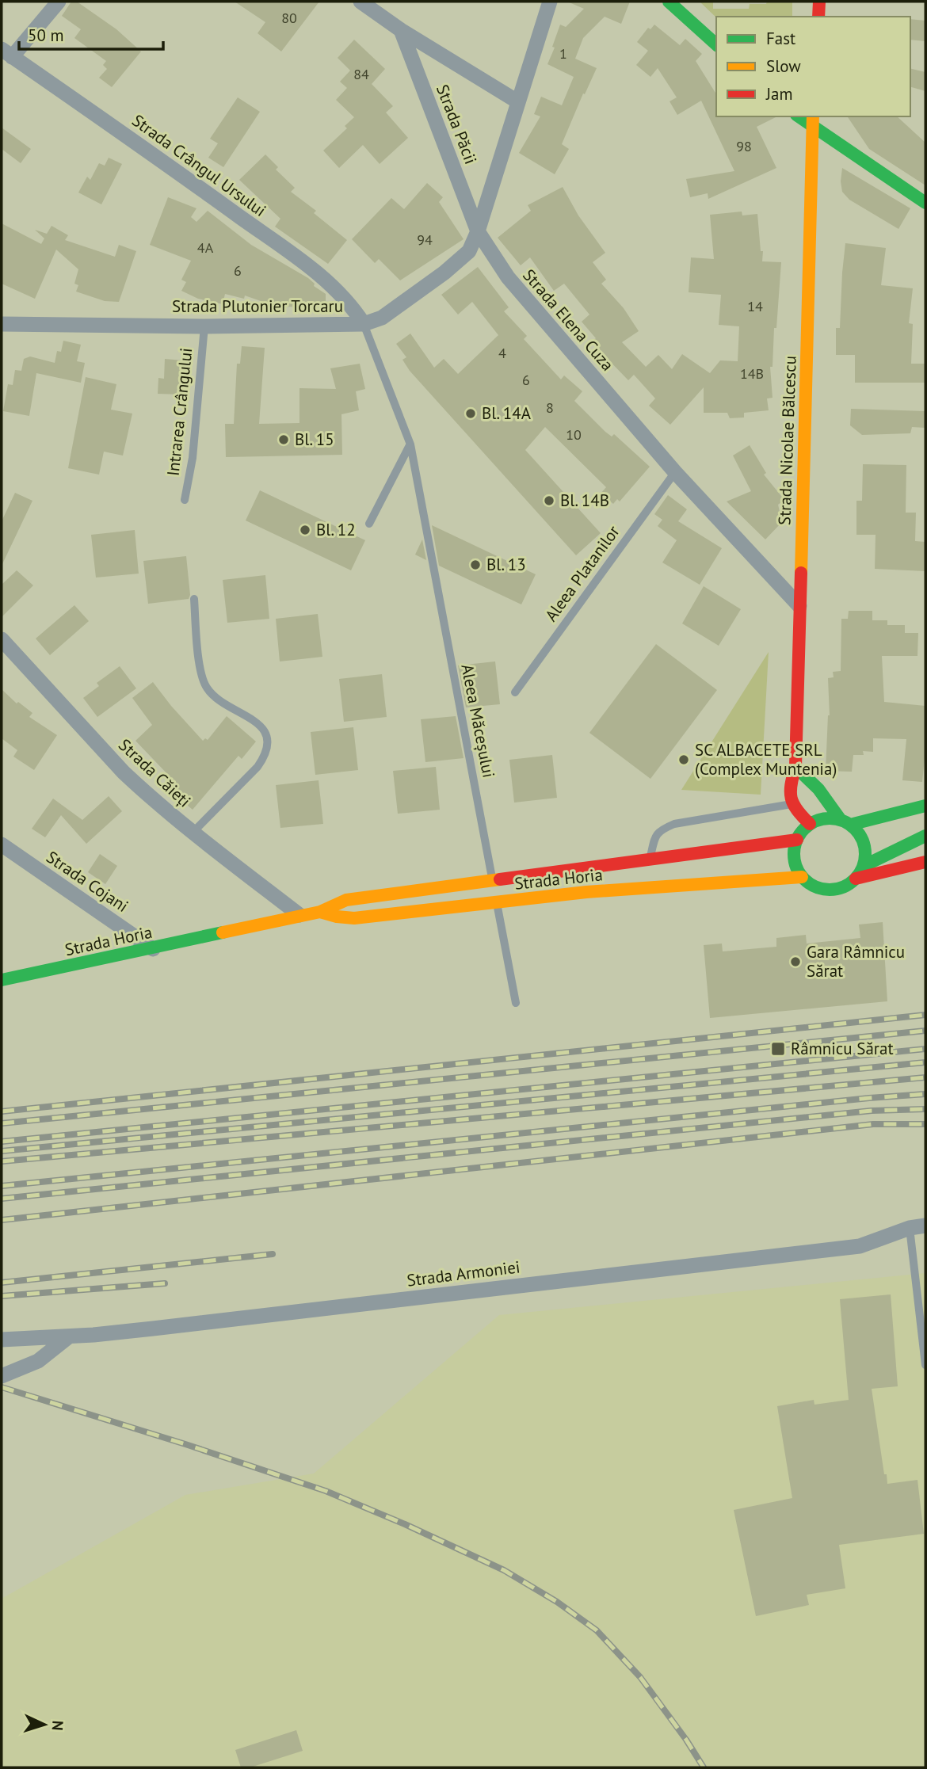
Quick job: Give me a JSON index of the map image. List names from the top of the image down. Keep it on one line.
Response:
{"streets":{"street":["Strada Păcii","Strada Crângul Ursului","Strada Plutonier Torcaru","Strada Elena Cuza","Strada Nicolae Bălcescu","Strada Căieți","Strada Horia","Strada Cojani","Strada Armoniei"],"lane":["Intrarea Crângului","Aleea Platanilor","Aleea Măceșului"]},"crossings":[["Strada Păcii","Strada Plutonier Torcaru"],["Strada Păcii","Strada Elena Cuza"],["Strada Crângul Ursului","Strada Plutonier Torcaru"],["Strada Crângul Ursului","Aleea Măceșului"],["Strada Plutonier Torcaru","Strada Elena Cuza"],["Strada Plutonier Torcaru","Intrarea Crângului"],["Strada Plutonier Torcaru","Aleea Măceșului"],["Strada Elena Cuza","Strada Nicolae Bălcescu"],["Strada Elena Cuza","Aleea Platanilor"],["Strada Căieți","Strada Horia"],["Strada Horia","Strada Cojani"]],"places":{"other":["Bl. 14A","Bl. 15","Bl. 14B","Bl. 12","Bl. 13","SC ALBACETE SRL (Complex Muntenia)","Gara Râmnicu Sărat"],"transit":["Râmnicu Sărat"]},"house_numbers":["80","1","84","98","94","4A","6","14","4","14B","6","8","10"],"legend":["Fast","Slow","Jam"],"scale_bar":"50 m","north":"right"}
